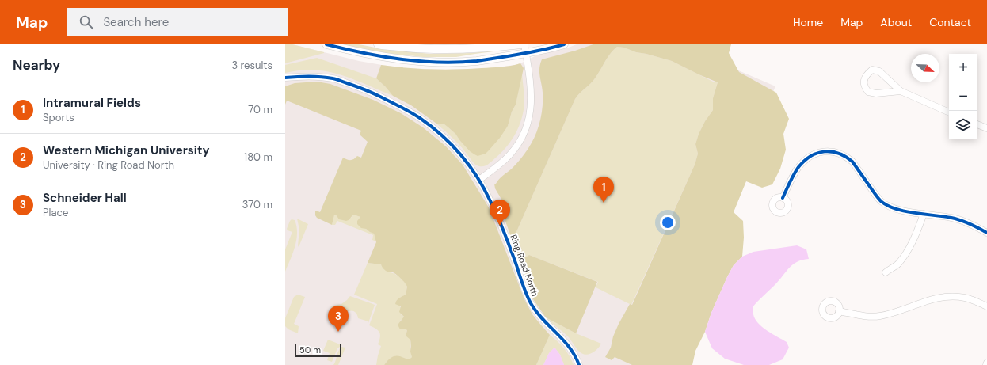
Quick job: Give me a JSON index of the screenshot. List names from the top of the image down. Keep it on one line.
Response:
{"streets":{"street":["Ring Road North"]},"scale_bar":"50 m","north":"bottom right","page":{"header":"Map","search":"Search here","nav":["Home","Map","About","Contact"],"heading":["Nearby","3 results"],"map_buttons":["+","−"],"list":[{"mark":"1","name":"Intramural Fields","note":"Sports","value":"70 m"},{"mark":"2","name":"Western Michigan University","note":"University · Ring Road North","value":"180 m"},{"mark":"3","name":"Schneider Hall","note":"Place","value":"370 m"}],"pins":["1","2","3"],"scale":"50 m"}}
